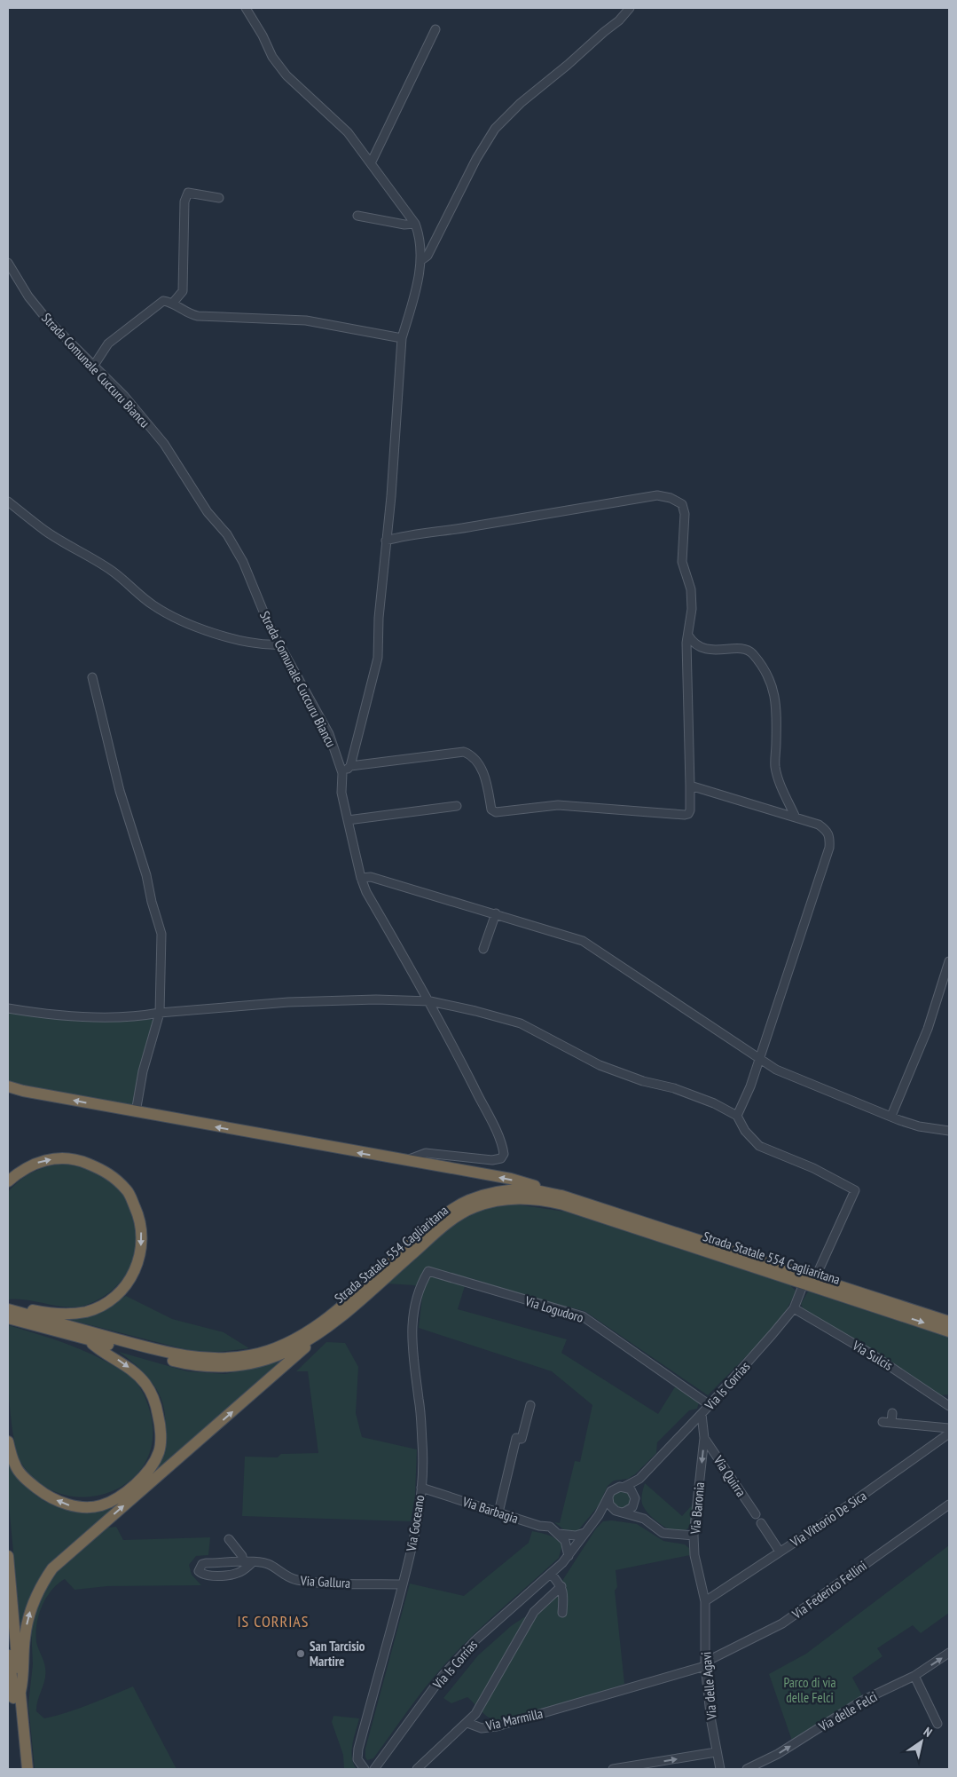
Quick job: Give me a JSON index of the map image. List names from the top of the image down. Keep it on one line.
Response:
{"streets":{"highway":["Strada Statale 554 Cagliaritana"],"street":["Strada Comunale Cuccuru Biancu","Via Logudoro","Via Sulcis","Via Is Corrias","Via Quirra","Via Baronia","Via Barbagia","Via Vittorio De Sica","Via Goceano","Via Gallura","Via Federico Fellini","Via delle Agavi","Via delle Felci","Via Marmilla"]},"crossings":[["Strada Statale 554 Cagliaritana","Via Is Corrias"],["Via Logudoro","Via Is Corrias"],["Via Logudoro","Via Goceano"],["Via Sulcis","Via Is Corrias"],["Via Is Corrias","Via Baronia"],["Via Quirra","Via Baronia"],["Via Baronia","Via Vittorio De Sica"],["Via Baronia","Via delle Agavi"],["Via Barbagia","Via Goceano"],["Via Vittorio De Sica","Via delle Agavi"],["Via Goceano","Via Gallura"],["Via Federico Fellini","Via delle Agavi"],["Via Federico Fellini","Via Marmilla"],["Via delle Agavi","Via Marmilla"]],"one_way":["Via Baronia","Via delle Felci"],"districts":["IS CORRIAS"],"parks":["Parco di via delle Felci"],"places":["San Tarcisio Martire"],"north":"top right"}
